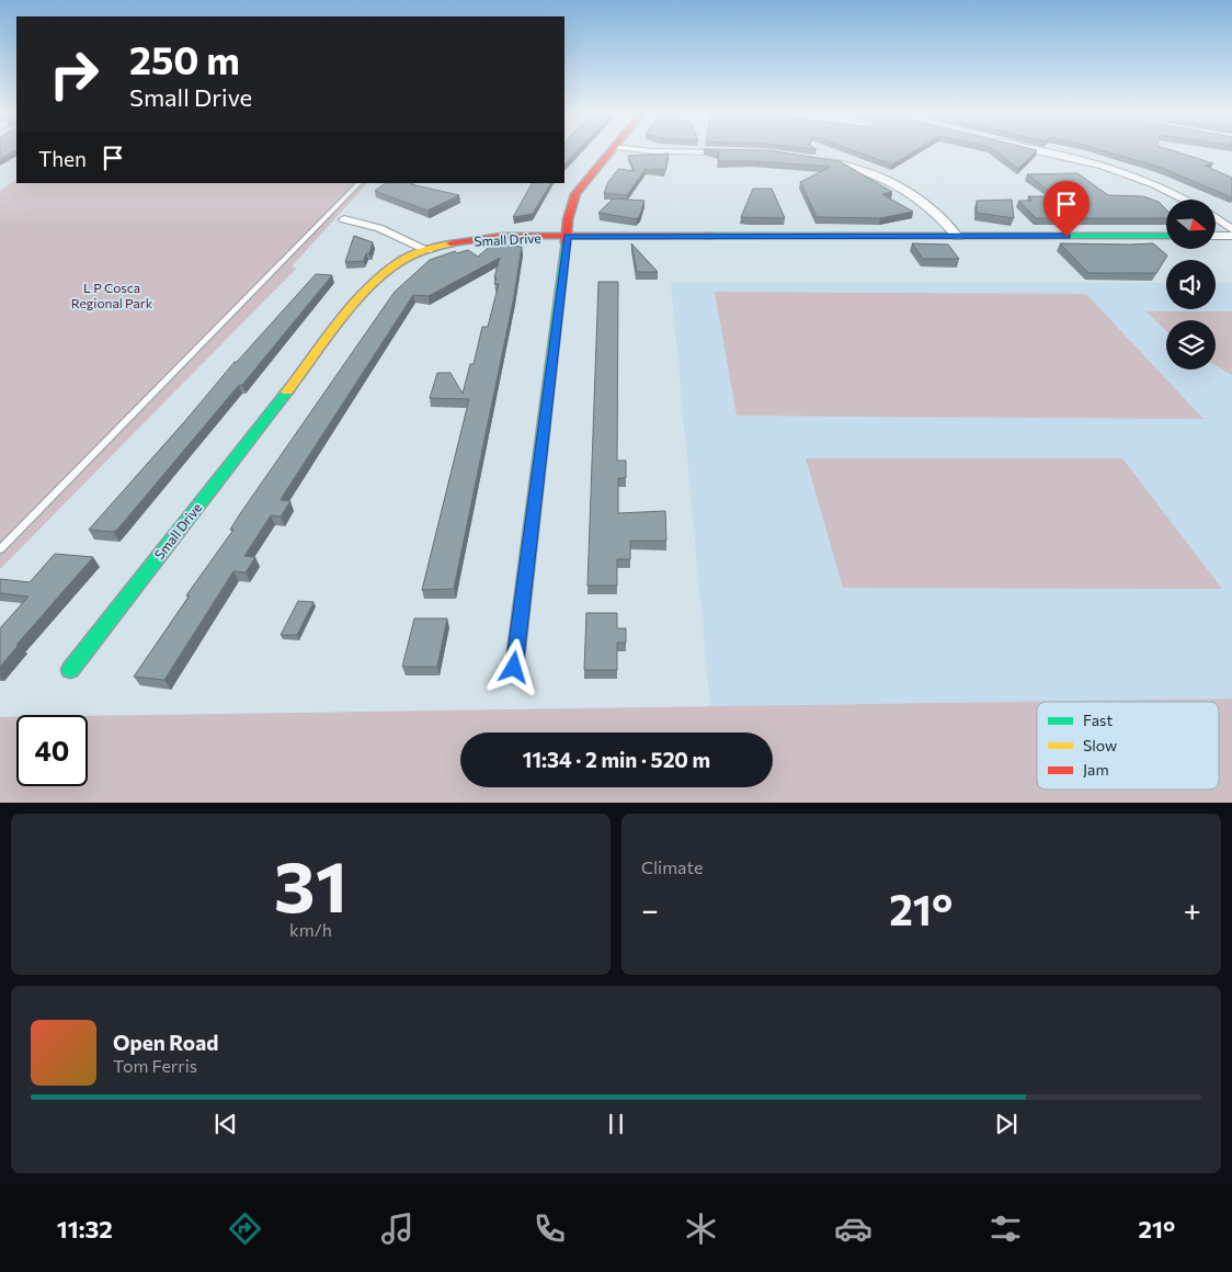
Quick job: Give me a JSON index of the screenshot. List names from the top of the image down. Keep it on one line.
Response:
{"streets":{"street":["Small Drive"]},"parks":["L P Cosca Regional Park"],"legend":["Fast","Slow","Jam"],"north":"right","page":{"turn":["250 m","Small Drive"],"then":"Then","limit":"40","trip":"11:34 · 2 min · 520 m","tile":[["31","km/h"],"Climate"],"heat":["−","21°","+"],"song":["Open Road","Tom Ferris"],"tabs":["11:32","21°"]}}
